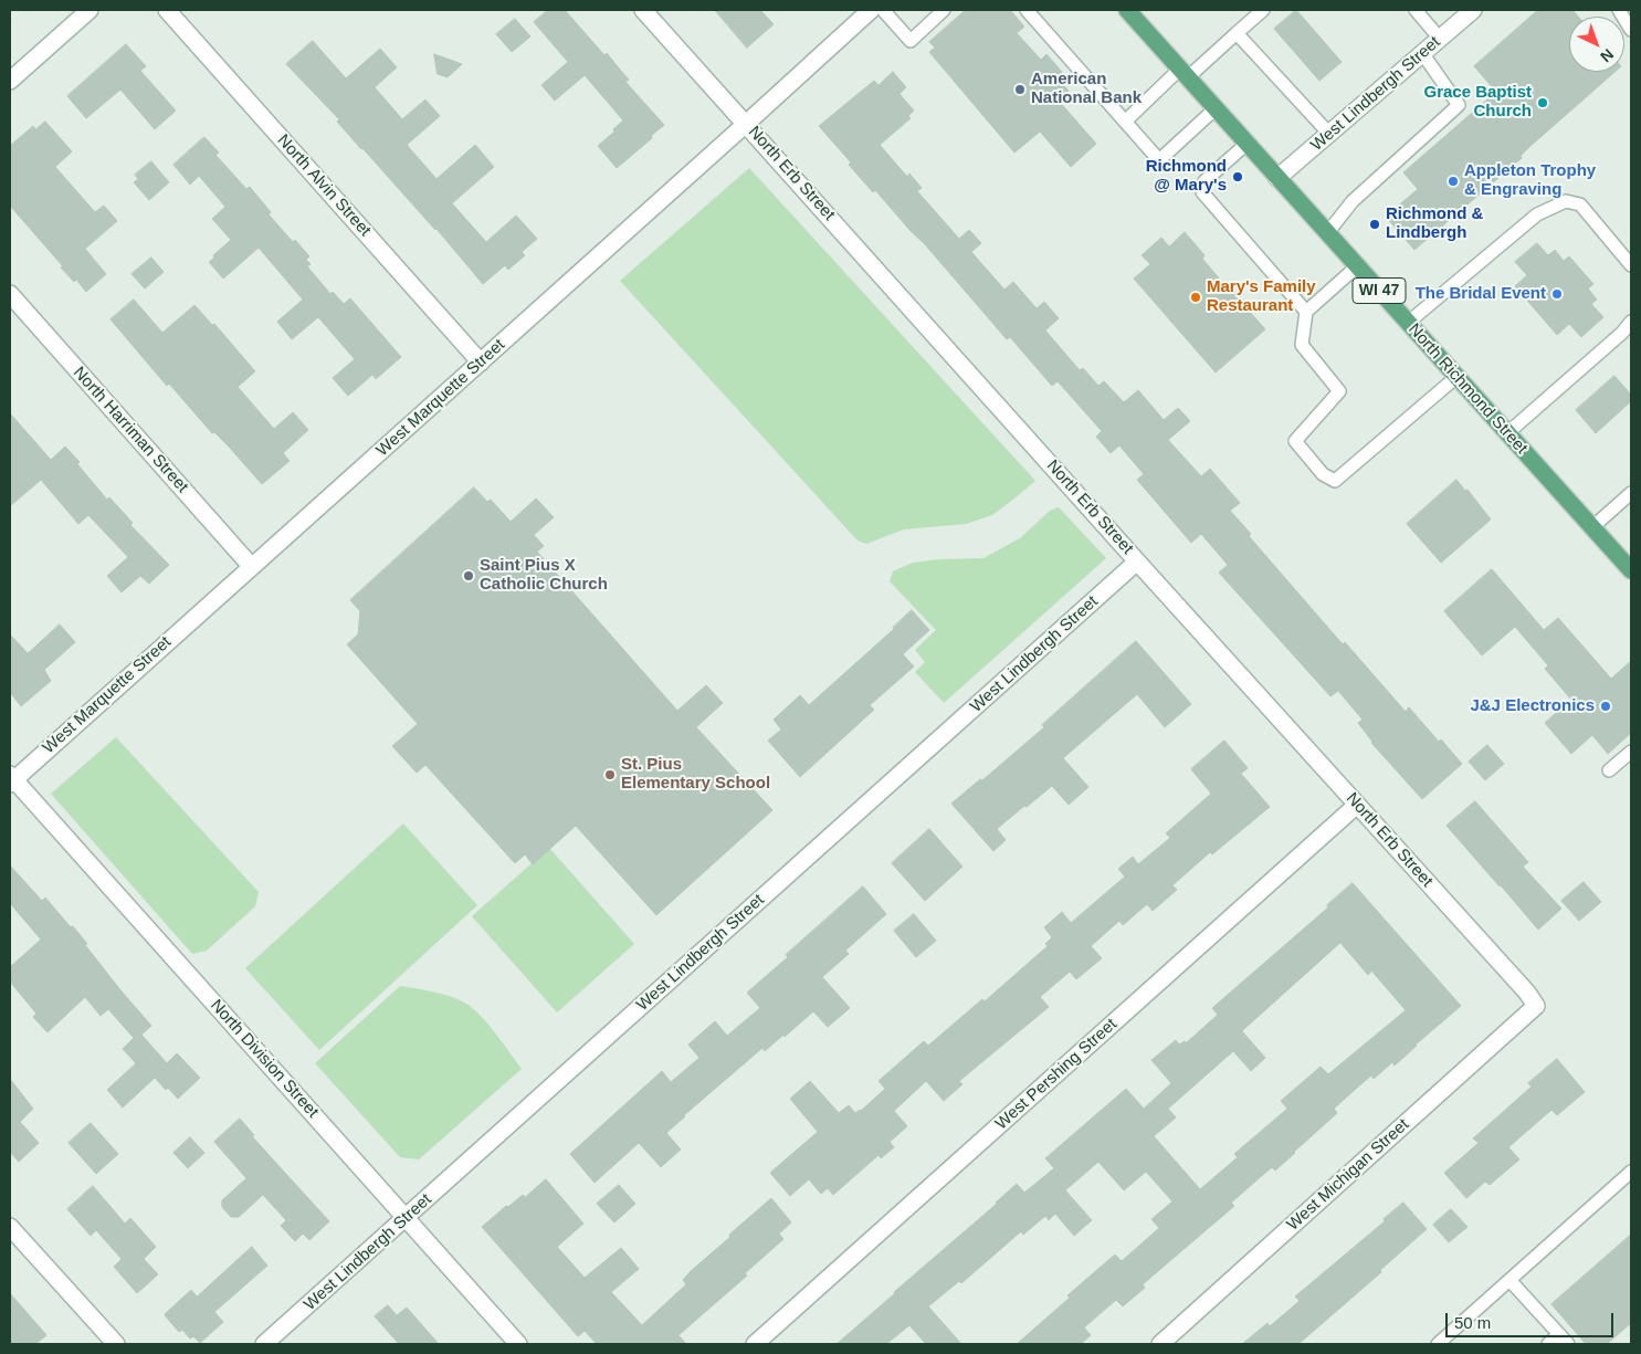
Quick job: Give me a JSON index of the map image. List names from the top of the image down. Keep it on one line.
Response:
{"streets":{"main road":["WI 47","North Richmond Street"],"street":["West Lindbergh Street","North Erb Street","North Alvin Street","West Marquette Street","North Harriman Street","North Division Street","West Pershing Street","West Michigan Street"]},"crossings":[["West Lindbergh Street","North Erb Street"],["West Lindbergh Street","North Richmond Street"],["West Lindbergh Street","North Division Street"],["North Erb Street","West Marquette Street"],["North Erb Street","West Pershing Street"],["North Erb Street","West Michigan Street"],["North Alvin Street","West Marquette Street"],["West Marquette Street","North Harriman Street"],["West Marquette Street","North Division Street"]],"places":["American National Bank","Grace Baptist Church","Richmond @ Mary's","Appleton Trophy & Engraving","Richmond & Lindbergh","The Bridal Event","Mary's Family Restaurant","Saint Pius X Catholic Church","J&J Electronics","St. Pius Elementary School"],"scale_bar":"50 m","north":"bottom right"}
